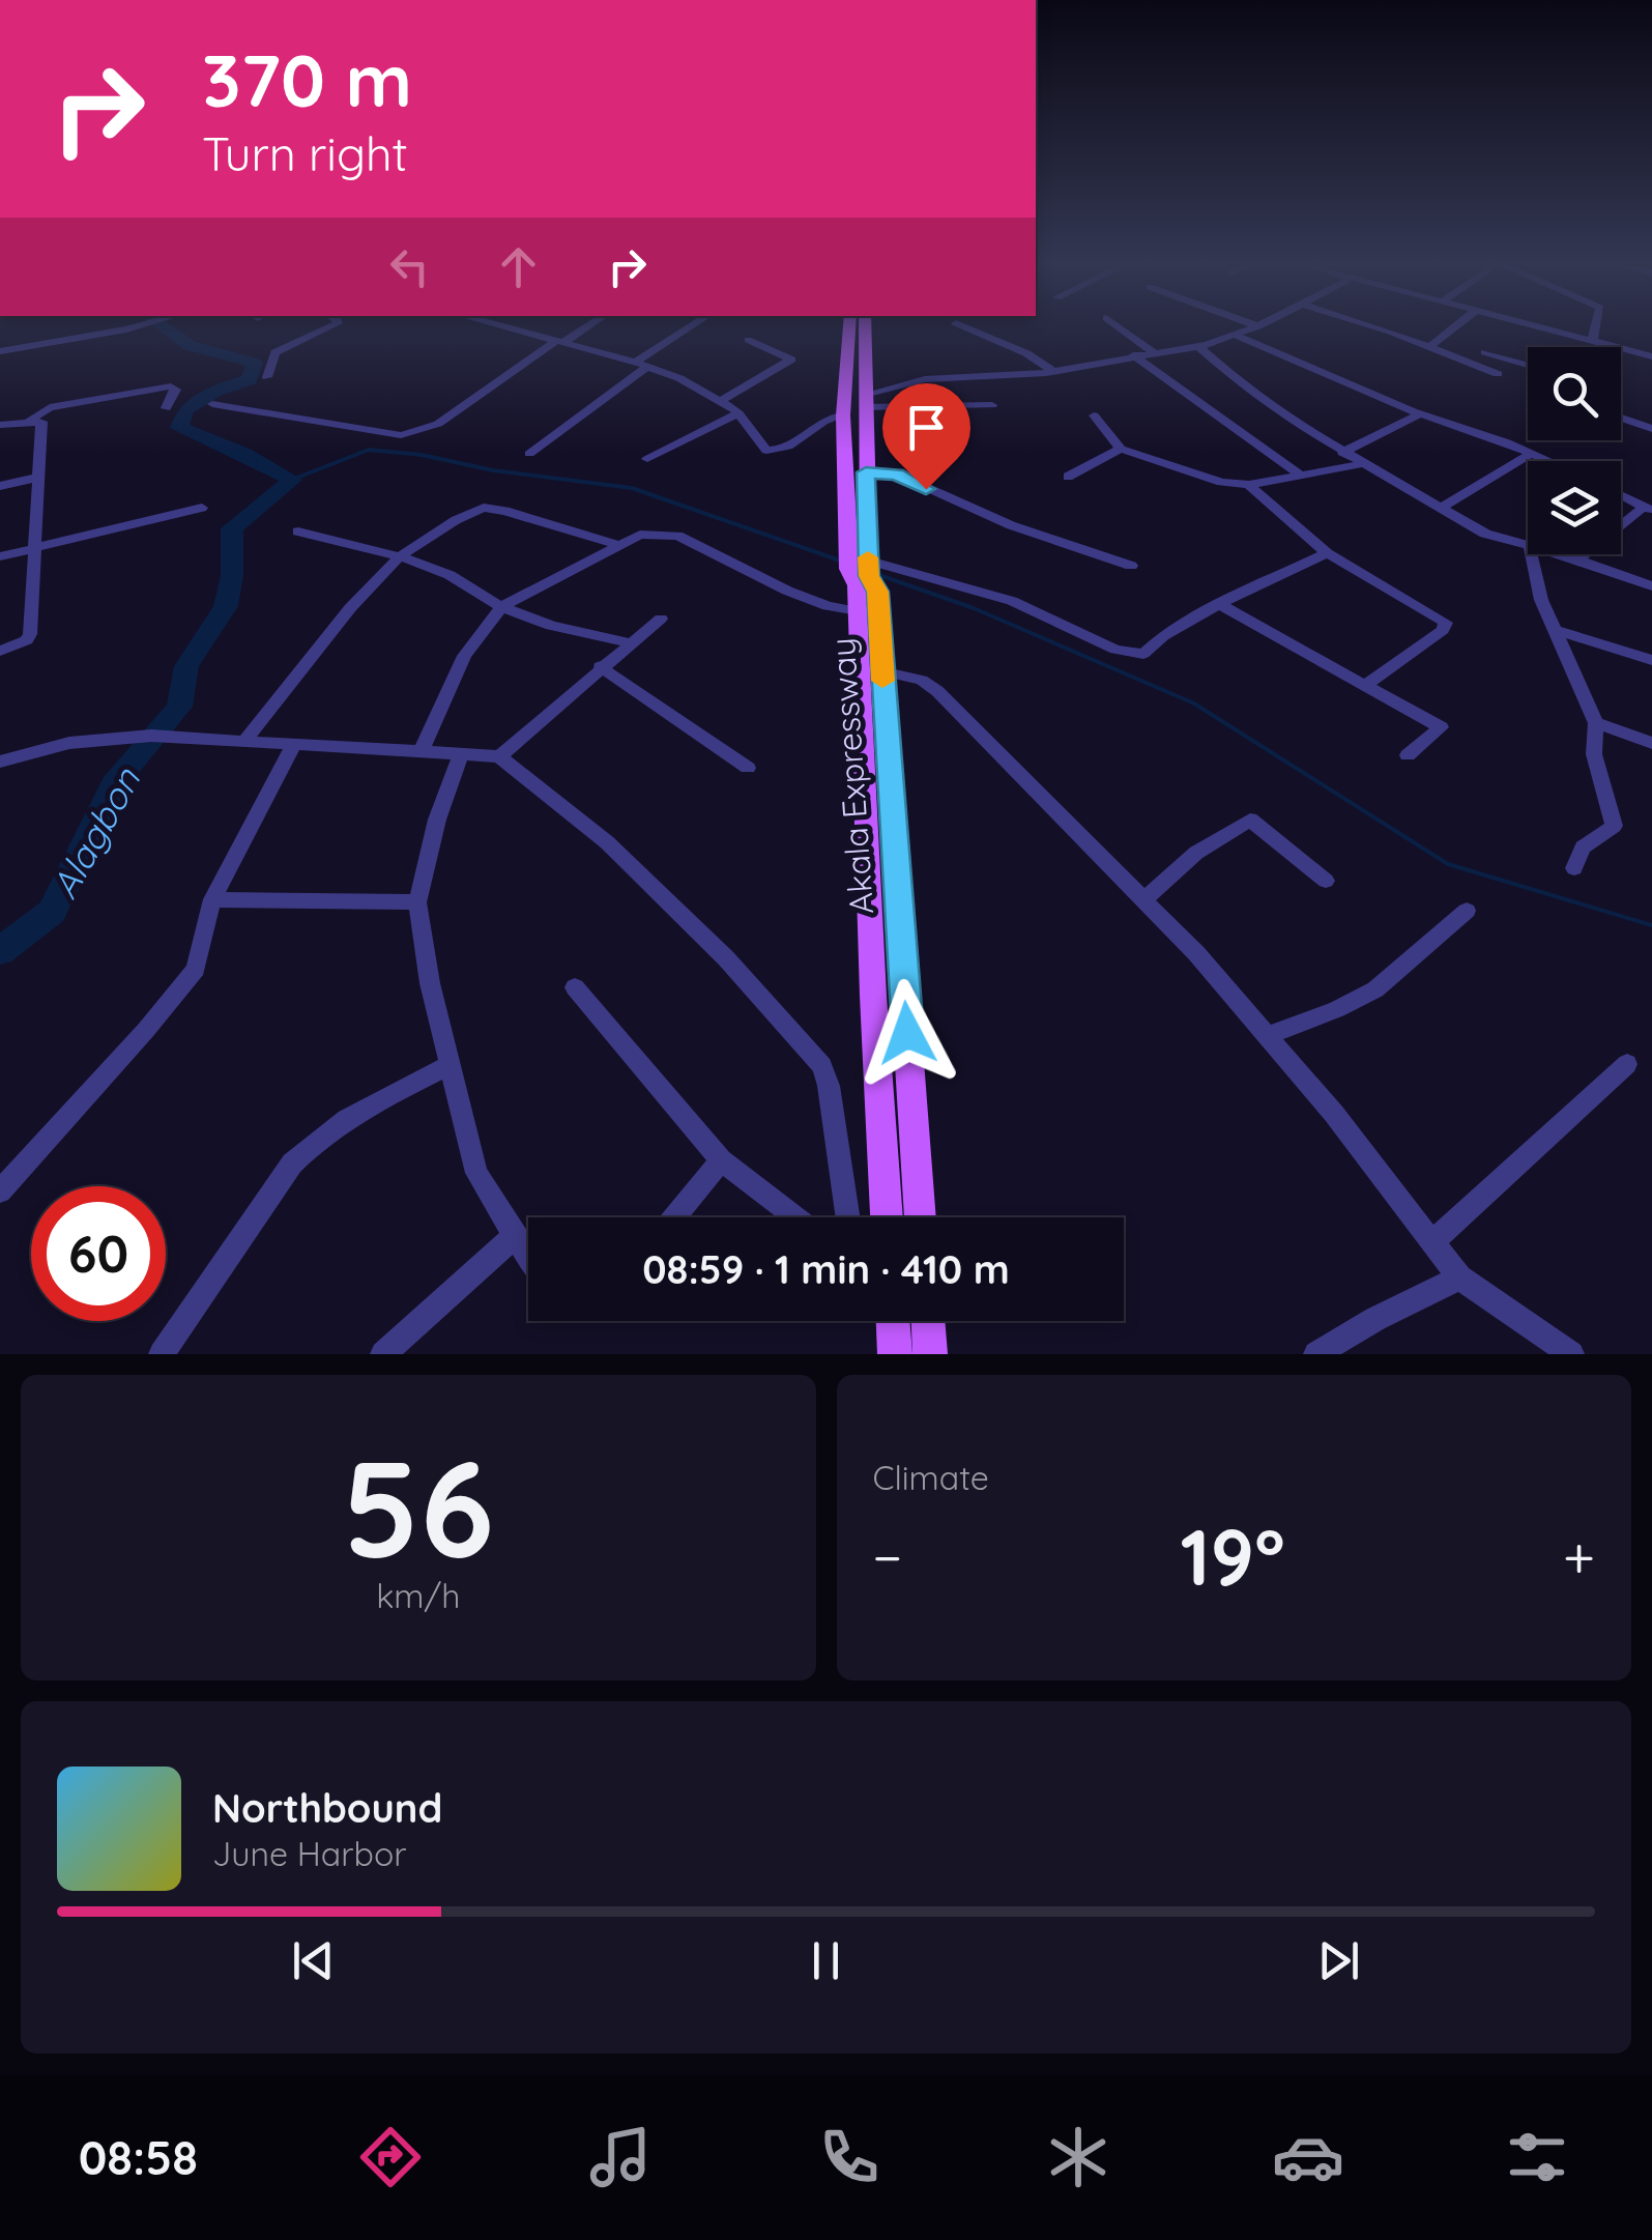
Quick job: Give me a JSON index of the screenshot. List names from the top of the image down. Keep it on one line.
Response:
{"streets":{"main road":["Akala Expressway"]},"water":["Alagbon"],"page":{"turn":["370 m","Turn right"],"limit":"60","trip":"08:59 · 1 min · 410 m","tile":[["56","km/h"],"Climate"],"heat":["−","19°","+"],"song":["Northbound","June Harbor"],"tabs":"08:58"}}
